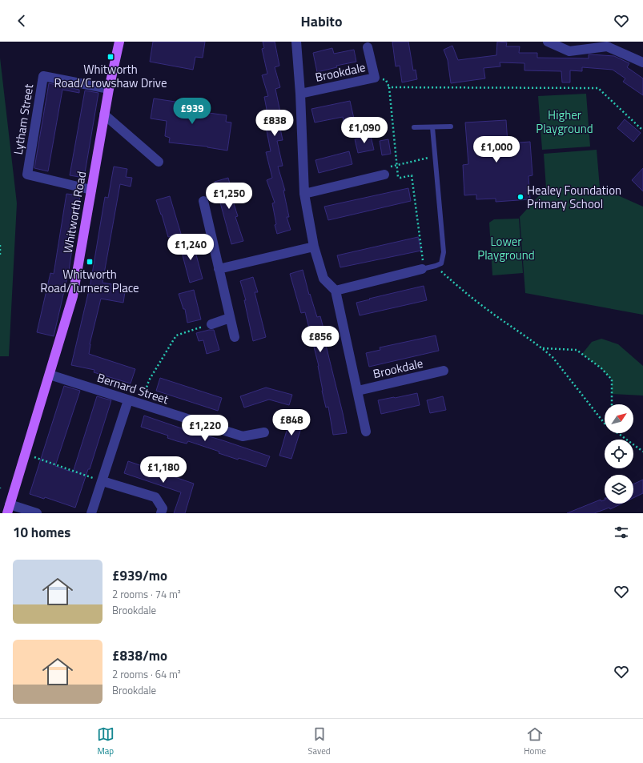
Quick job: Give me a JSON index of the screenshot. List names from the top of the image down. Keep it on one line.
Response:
{"streets":{"main road":["Whitworth Road"],"street":["Brookdale","Lytham Street","Bernard Street"]},"crossings":[["Lytham Street","Whitworth Road"],["Whitworth Road","Bernard Street"]],"parks":["Higher Playground","Lower Playground"],"places":{"transit":["Whitworth Road/Crowshaw Drive","Whitworth Road/Turners Place"],"other":["Healey Foundation Primary School"]},"north":"top right","page":{"header":"Habito","price":["£939","£838","£1,090","£1,000","£1,250","£1,240","£856","£848","£1,220","£1,180"],"heading":"10 homes","list":[{"name":"£939/mo","note":"2 rooms · 74 m² · Brookdale"},{"name":"£838/mo","note":"2 rooms · 64 m² · Brookdale"}],"tabs":["Map","Saved","Home"]}}
